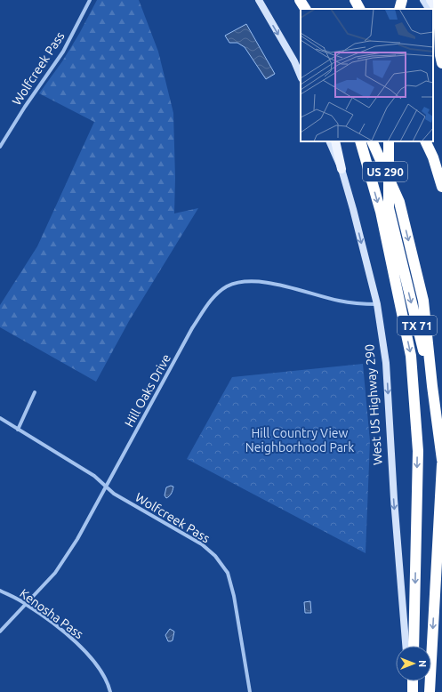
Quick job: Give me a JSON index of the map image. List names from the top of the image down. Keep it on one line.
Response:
{"streets":{"highway":["US 290","TX 71"],"main road":["West US Highway 290"],"street":["Wolfcreek Pass","Hill Oaks Drive","Kenosha Pass"]},"crossings":[["Wolfcreek Pass","Hill Oaks Drive"],["US 290","TX 71"],["Hill Oaks Drive","West US Highway 290"],["Hill Oaks Drive","Kenosha Pass"]],"one_way":["West US Highway 290"],"parks":["Hill Country View Neighborhood Park"],"north":"right"}
